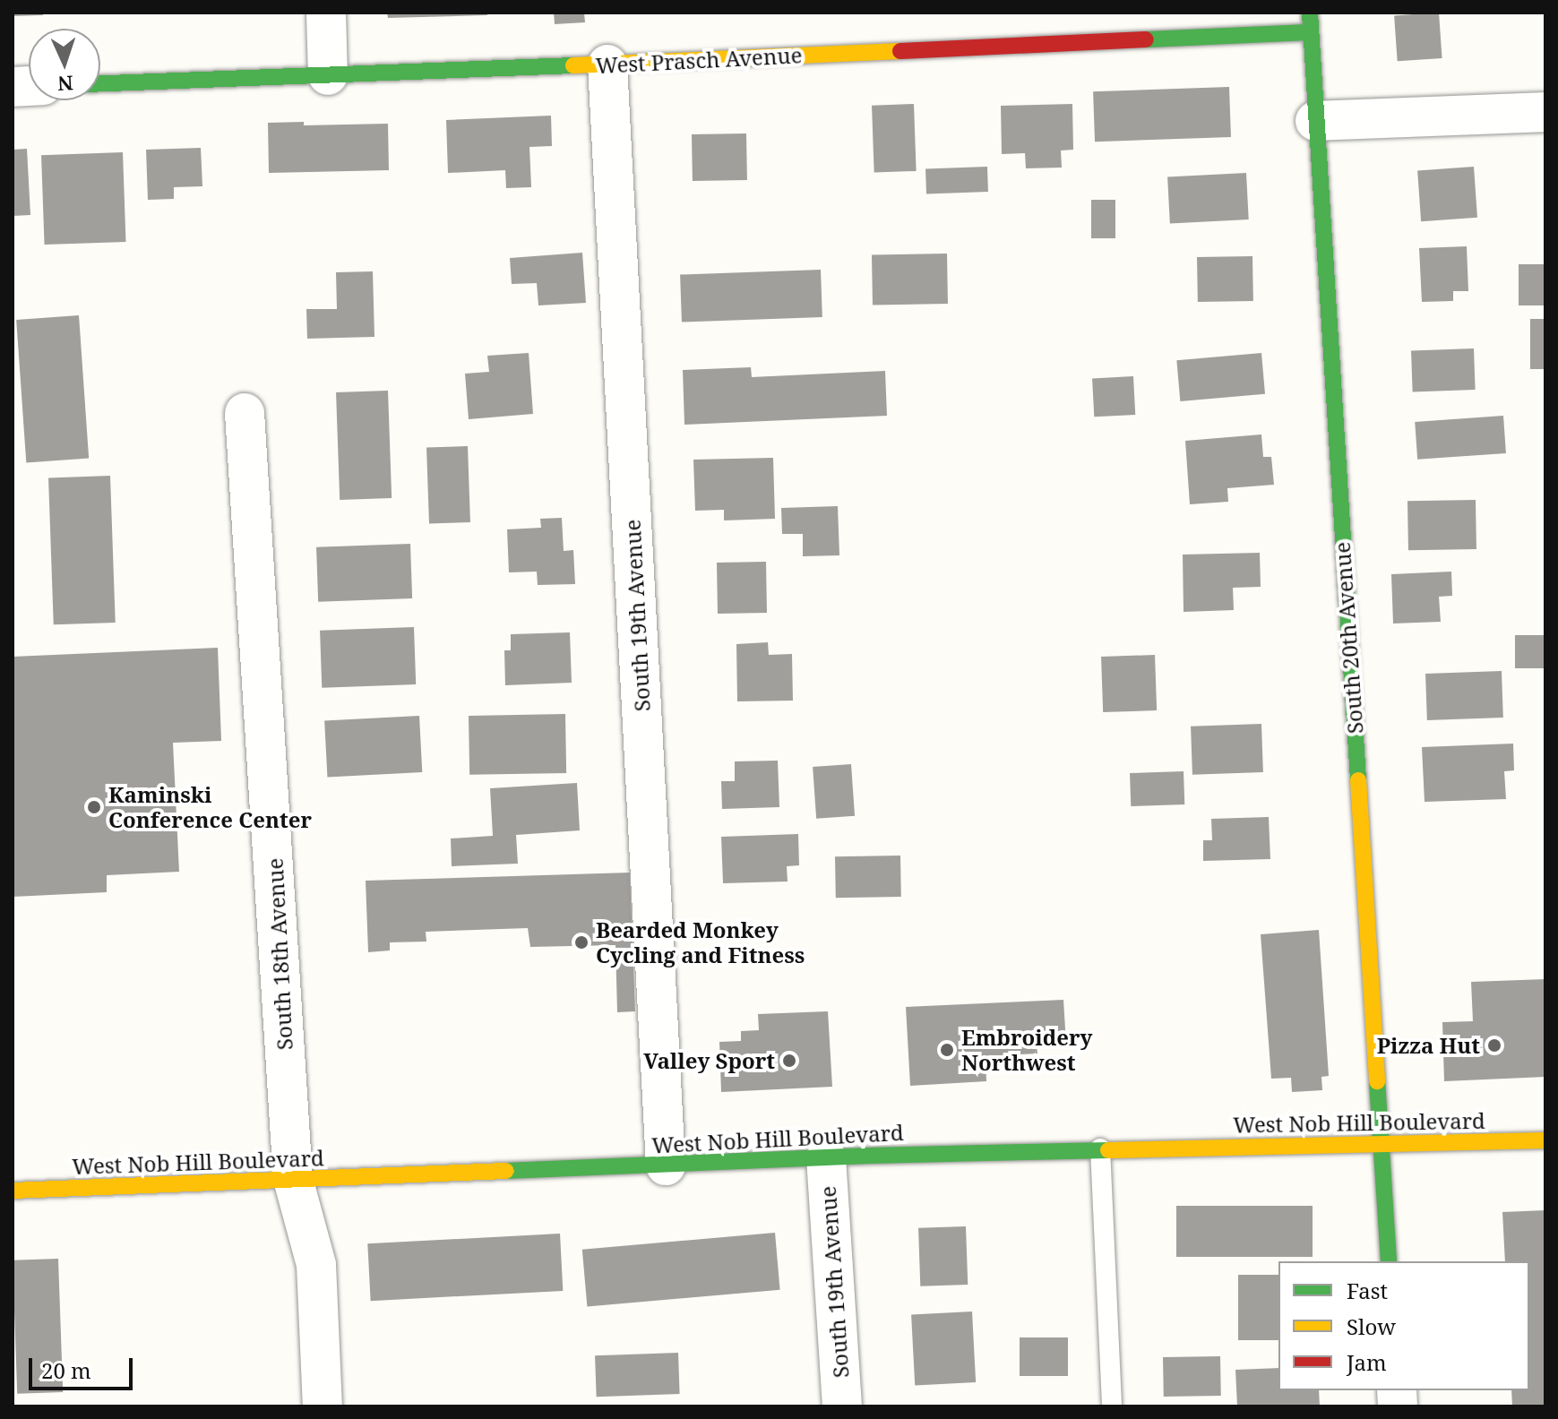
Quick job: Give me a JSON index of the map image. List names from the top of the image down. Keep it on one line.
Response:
{"streets":{"street":["West Prasch Avenue","South 19th Avenue","South 20th Avenue","South 18th Avenue","West Nob Hill Boulevard"]},"crossings":[["West Prasch Avenue","South 19th Avenue"],["West Prasch Avenue","South 20th Avenue"],["South 19th Avenue","West Nob Hill Boulevard"],["South 20th Avenue","West Nob Hill Boulevard"],["South 18th Avenue","West Nob Hill Boulevard"]],"places":["Kaminski Conference Center","Bearded Monkey Cycling and Fitness","Pizza Hut","Embroidery Northwest","Valley Sport"],"legend":["Fast","Slow","Jam"],"scale_bar":"20 m","north":"bottom"}
